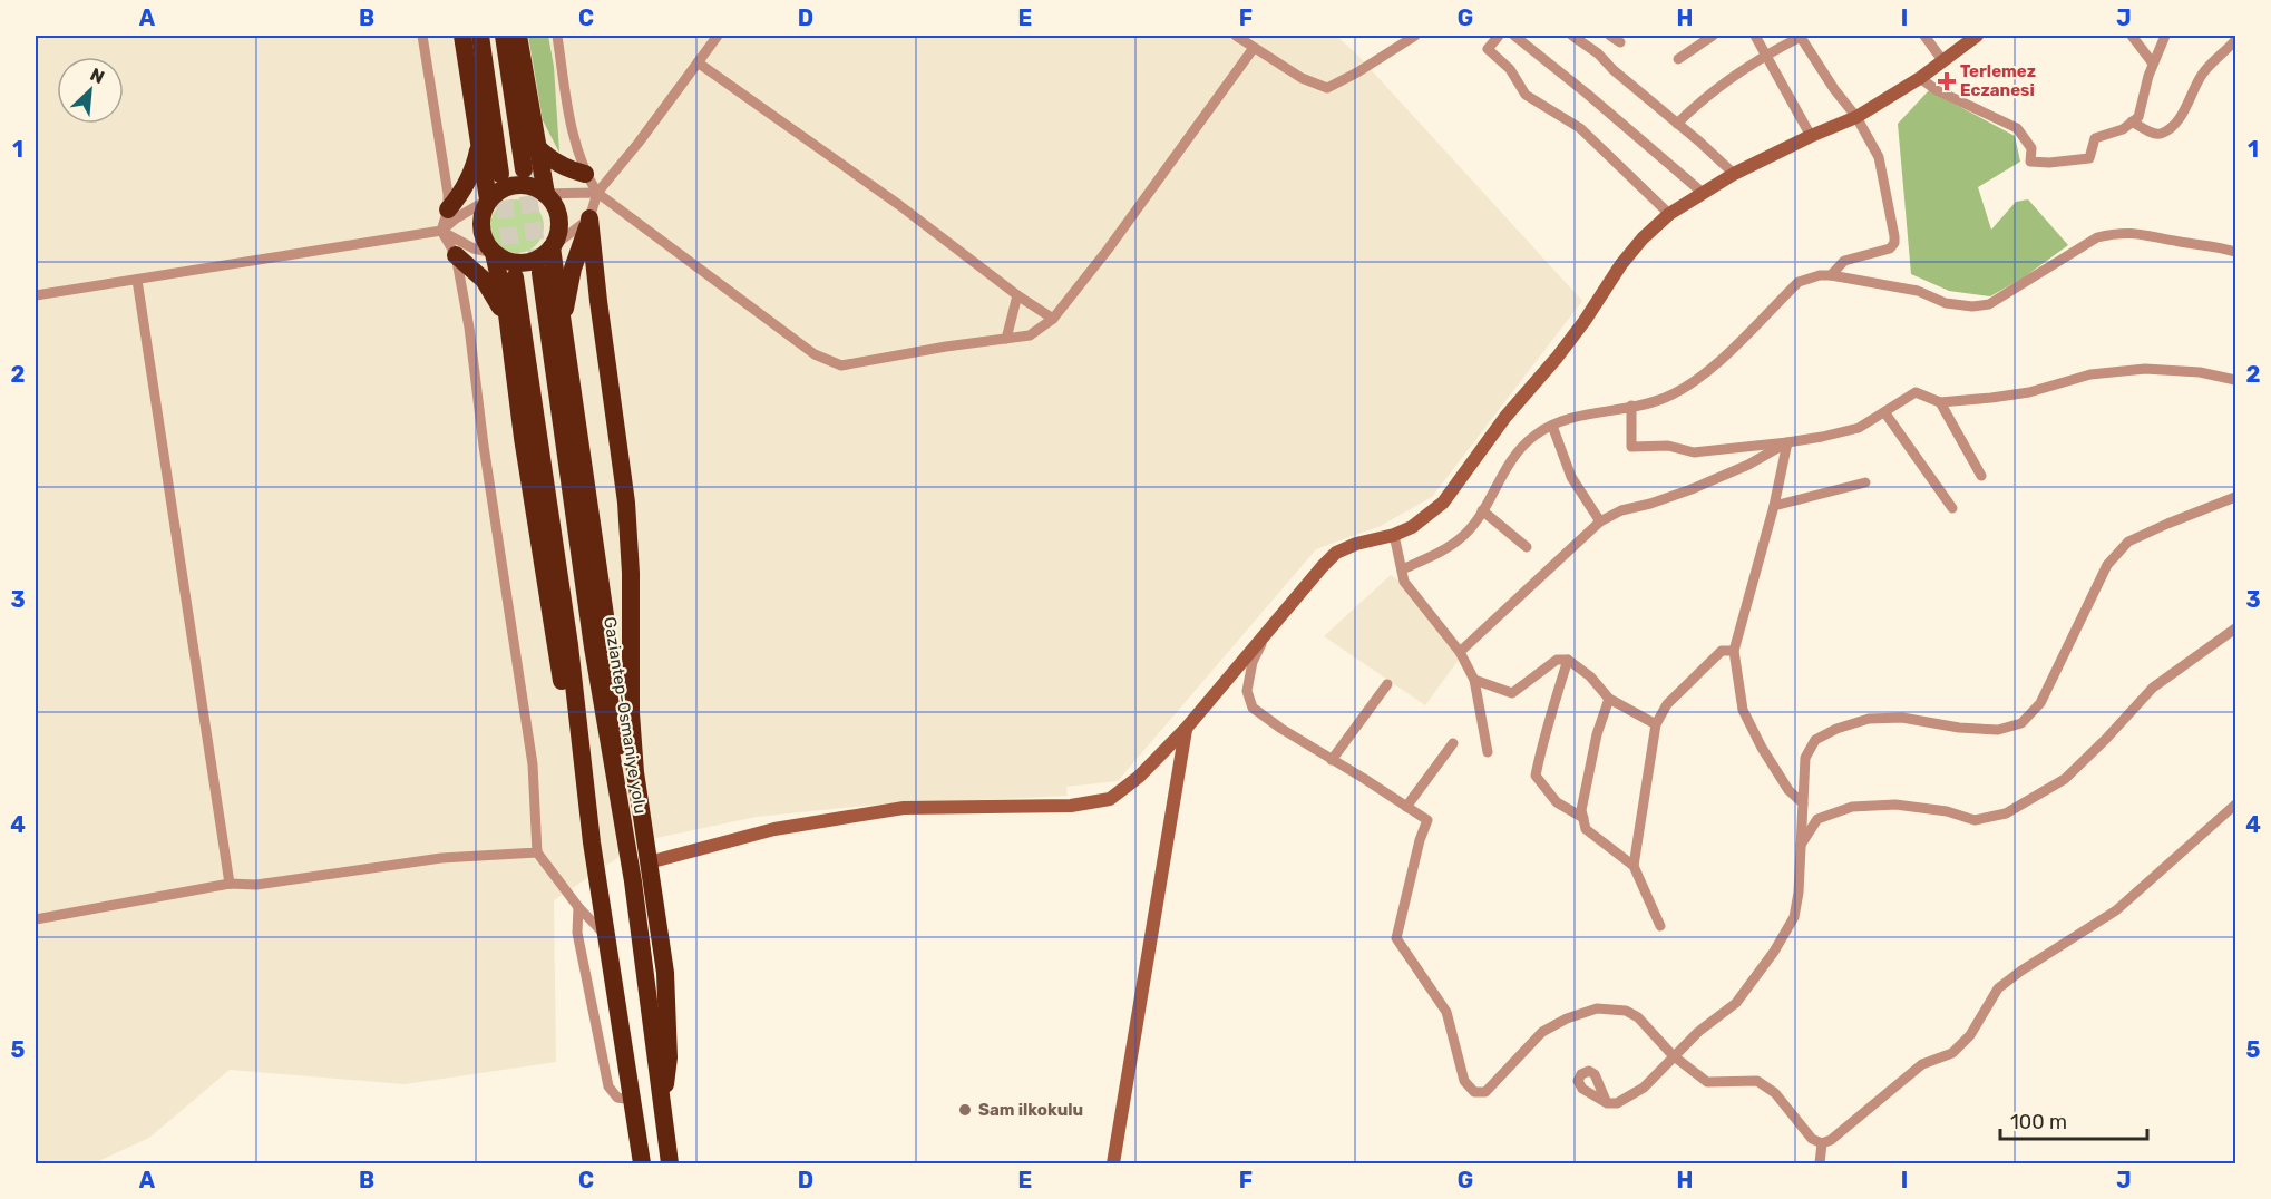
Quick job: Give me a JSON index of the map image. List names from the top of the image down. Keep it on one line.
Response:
{"streets":{"highway":["Gaziantep-Osmaniye yolu"]},"places":{"health":["Terlemez Eczanesi"],"other":["Sam ilkokulu"]},"scale_bar":"100 m","north":"top right","grid":{"columns":["A","B","C","D","E","F","G","H","I","J"],"rows":["1","2","3","4","5"]}}
